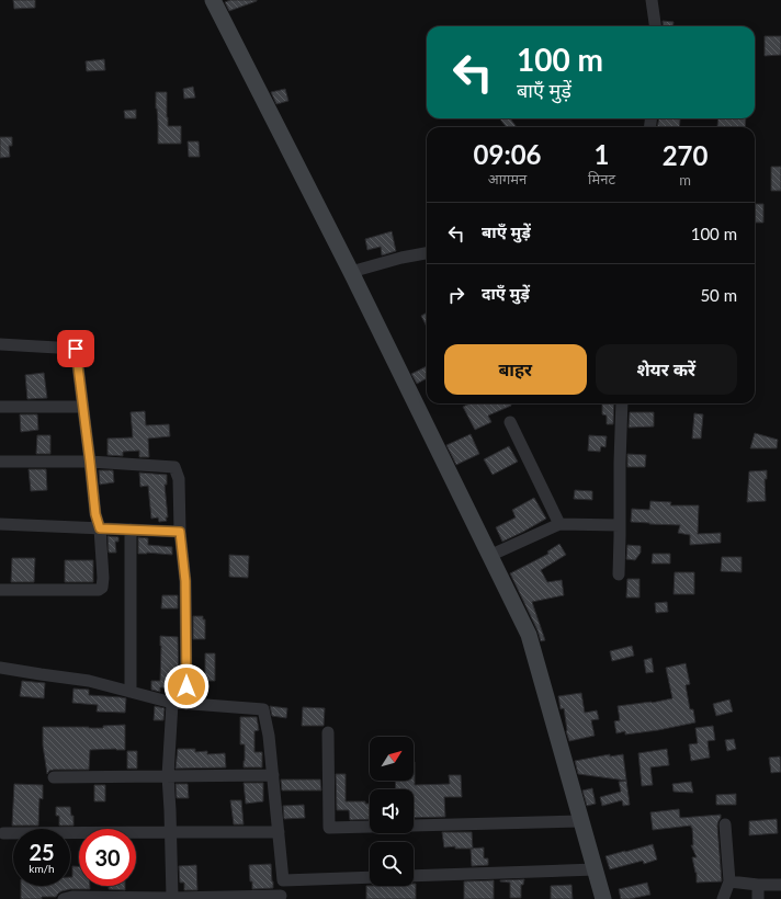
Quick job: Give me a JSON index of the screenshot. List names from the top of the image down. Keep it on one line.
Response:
{"north":"top right","page":{"turn":["100 m","बाएँ मुड़ें"],"eta":["09:06","आगमन","1","मिनट","270","m"],"list":[{"name":"बाएँ मुड़ें","value":"100 m"},{"name":"दाएँ मुड़ें","value":"50 m"}],"buttons":["बाहर","शेयर करें"],"speed":"25 km/h","limit":"30"}}
